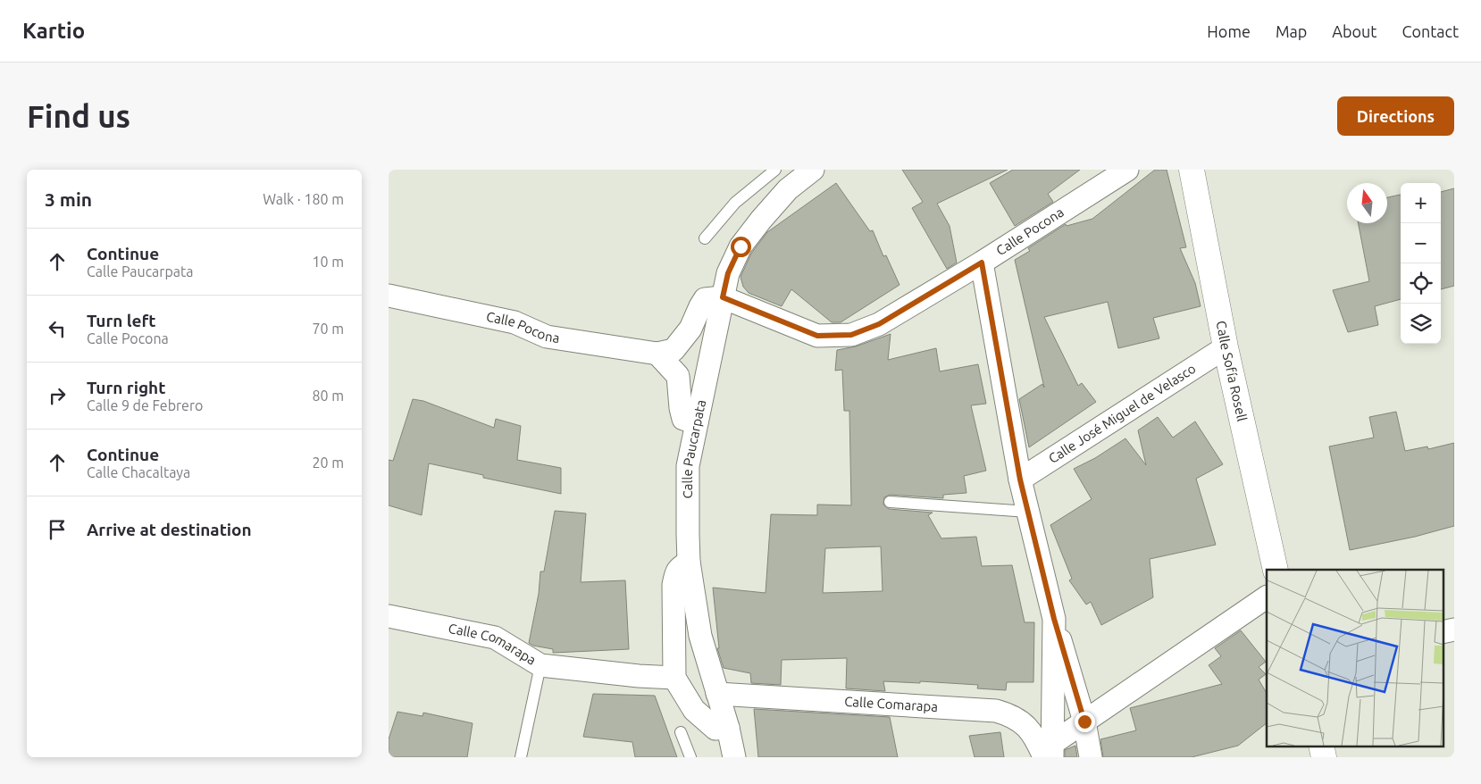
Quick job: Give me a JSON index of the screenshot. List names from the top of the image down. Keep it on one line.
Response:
{"streets":{"street":["Calle Pocona","Calle Sofía Rosell","Calle José Miguel de Velasco","Calle Paucarpata","Calle Comarapa"]},"crossings":[["Calle Pocona","Calle Paucarpata"],["Calle Sofía Rosell","Calle José Miguel de Velasco"],["Calle Paucarpata","Calle Comarapa"]],"north":"top","page":{"header":"Kartio","nav":["Home","Map","About","Contact"],"buttons":"Directions","title":"Find us","heading":["3 min","Walk · 180 m"],"map_buttons":["+","−"],"list":[["Continue","Calle Paucarpata","10 m"],["Turn left","Calle Pocona","70 m"],["Turn right","Calle 9 de Febrero","80 m"],["Continue","Calle Chacaltaya","20 m"],"Arrive at destination"]}}
